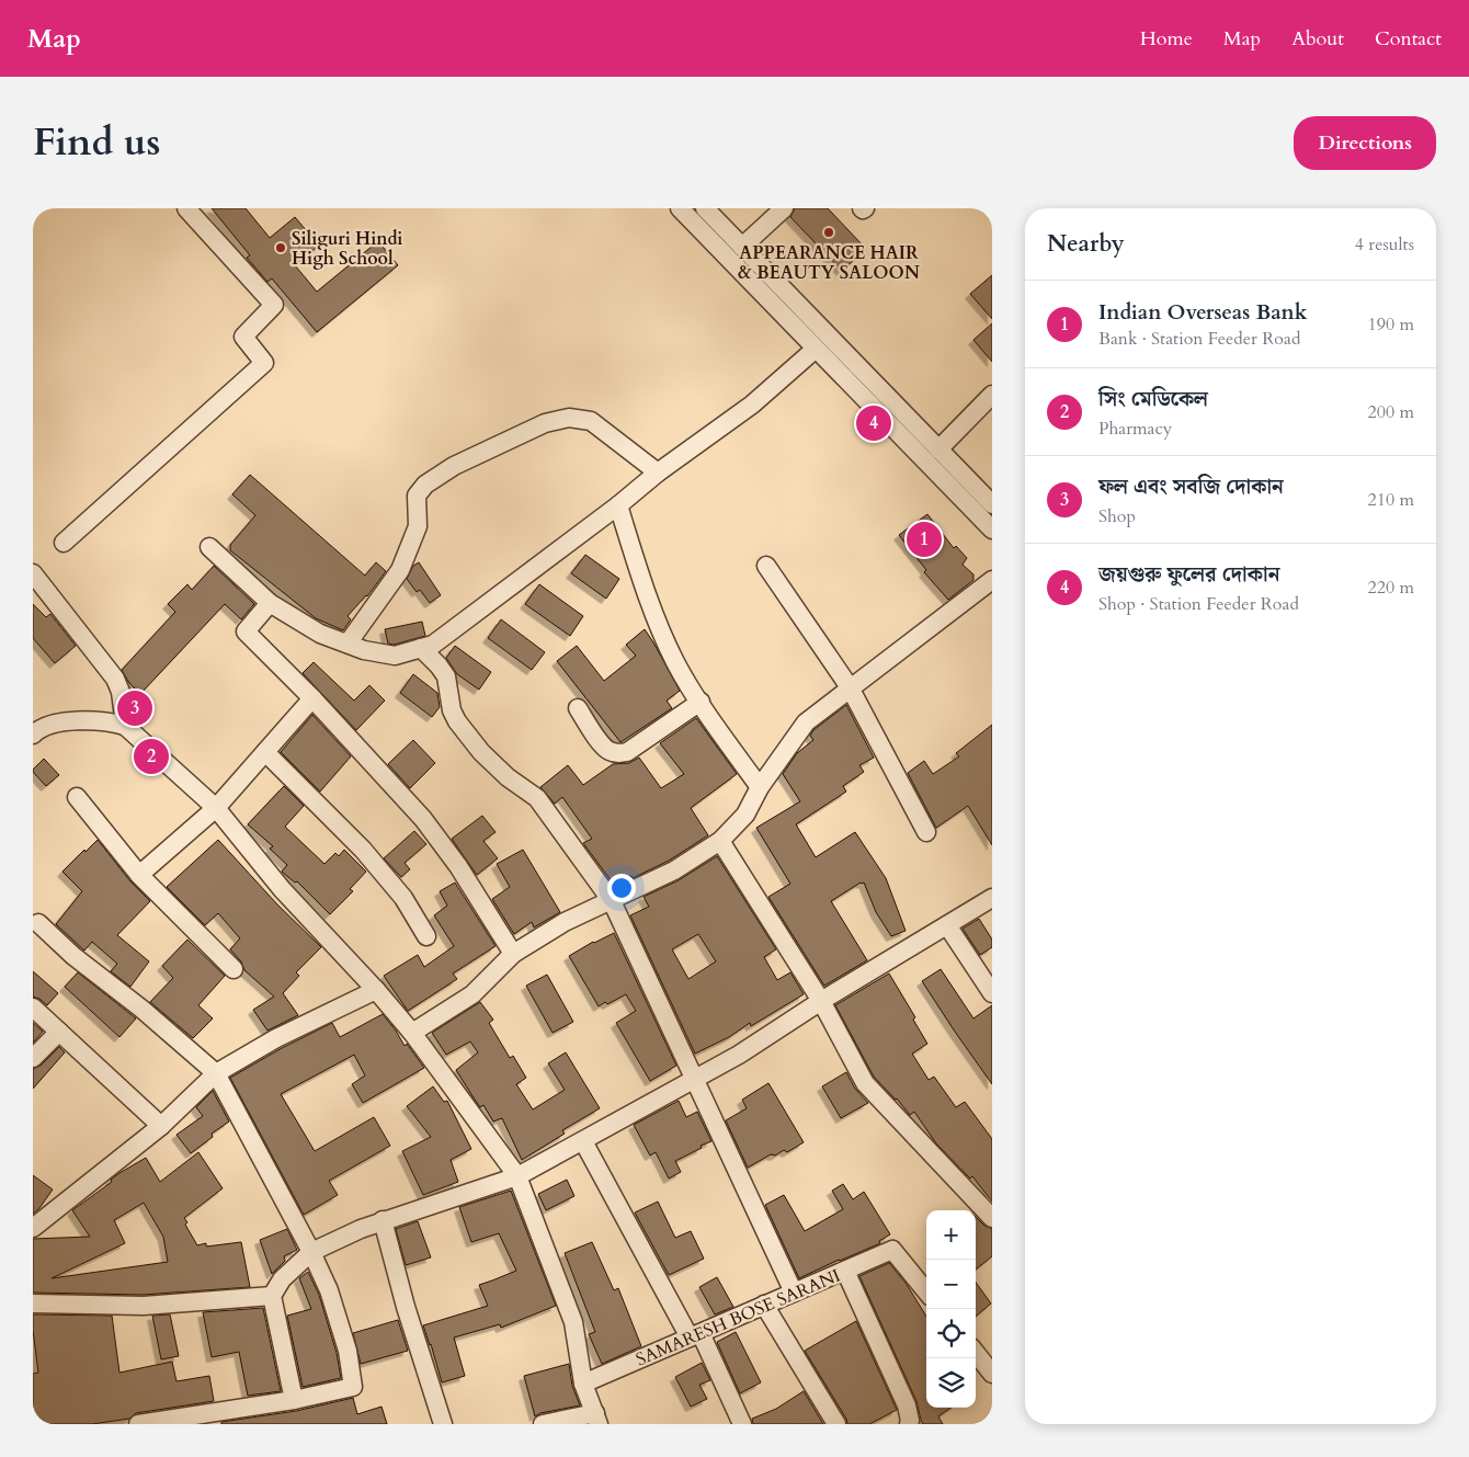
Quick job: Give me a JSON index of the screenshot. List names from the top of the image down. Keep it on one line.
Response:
{"streets":{"street":["SAMARESH BOSE SARANI"]},"places":["APPEARANCE HAIR & BEAUTY SALOON","Siliguri Hindi High School"],"page":{"header":"Map","nav":["Home","Map","About","Contact"],"title":"Find us","buttons":"Directions","heading":["Nearby","4 results"],"list":[{"mark":"1","name":"Indian Overseas Bank","note":"Bank · Station Feeder Road","value":"190 m"},{"mark":"2","name":"সিং মেডিকেল","note":"Pharmacy","value":"200 m"},{"mark":"3","name":"ফল এবং সবজি দোকান","note":"Shop","value":"210 m"},{"mark":"4","name":"জয়গুরু ফুলের দোকান","note":"Shop · Station Feeder Road","value":"220 m"}],"pins":["4","1","3","2"],"map_buttons":["+","−"]}}
